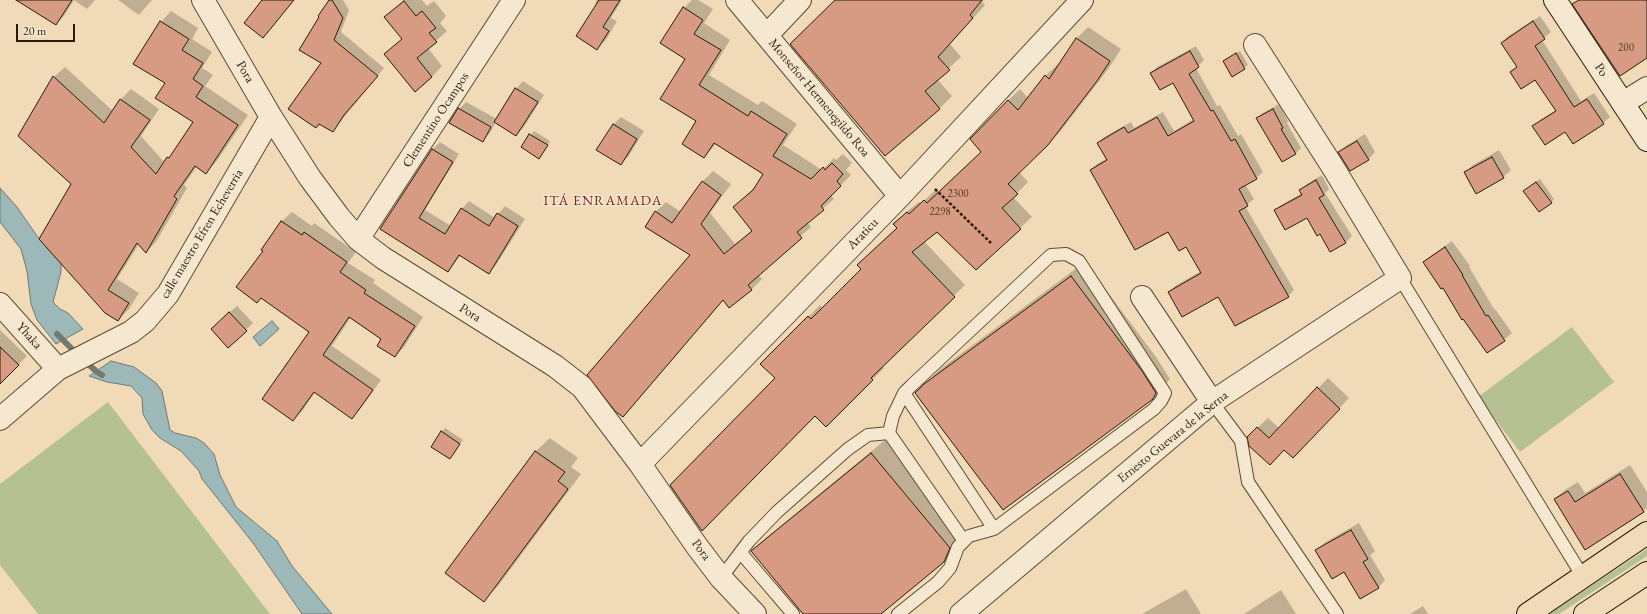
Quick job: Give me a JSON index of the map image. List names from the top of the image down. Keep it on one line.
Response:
{"streets":{"street":["Po","Pora","Monseñor Hermenegildo Roa","Clementino Ocampos","calle maestro Efren Echeverria","Araticu","Yhaka","Ernesto Guevara de la Serna"]},"crossings":[["Pora","Clementino Ocampos"],["Pora","calle maestro Efren Echeverria"],["Pora","Araticu"],["Monseñor Hermenegildo Roa","Araticu"],["calle maestro Efren Echeverria","Yhaka"]],"districts":["ITÁ ENRAMADA"],"house_numbers":["200","2300","2298"],"scale_bar":"20 m"}
